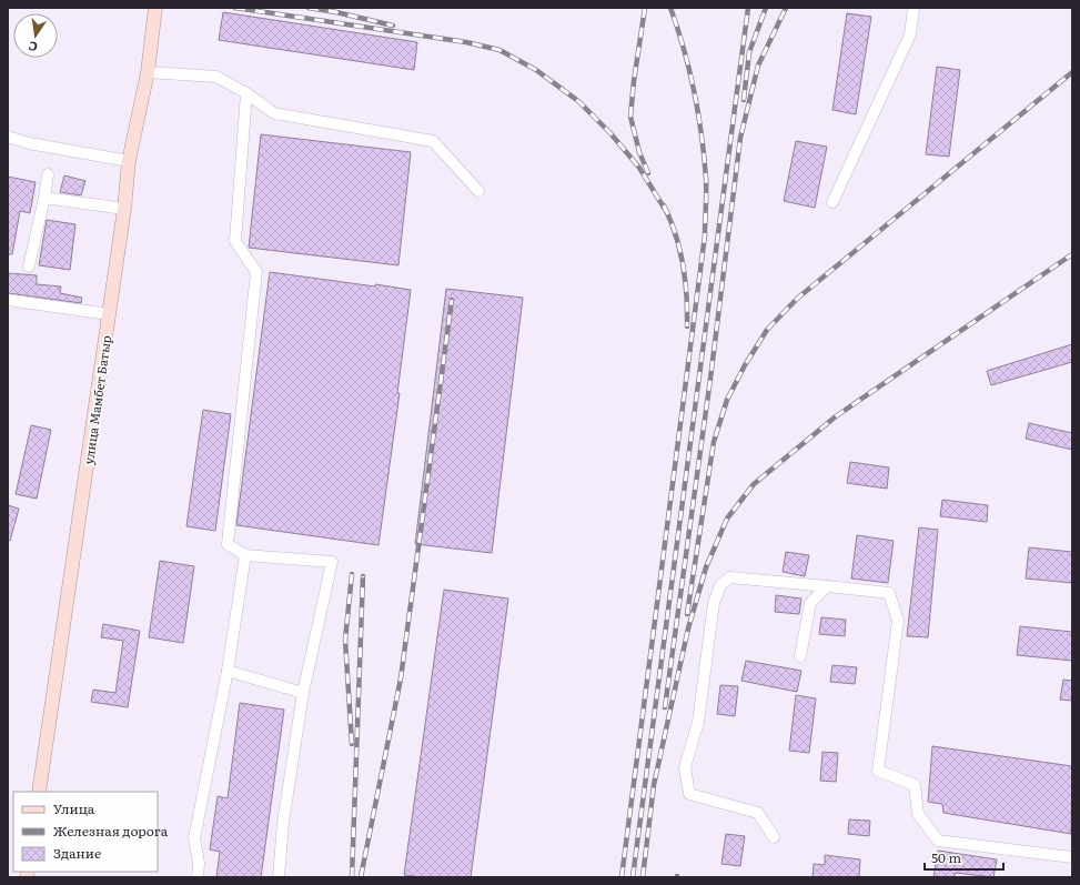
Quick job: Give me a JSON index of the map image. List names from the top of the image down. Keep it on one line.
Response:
{"streets":{"main road":["улица Мамбет Батыр"]},"legend":["Улица","Железная дорога","Здание"],"scale_bar":"50 m","north":"bottom"}
